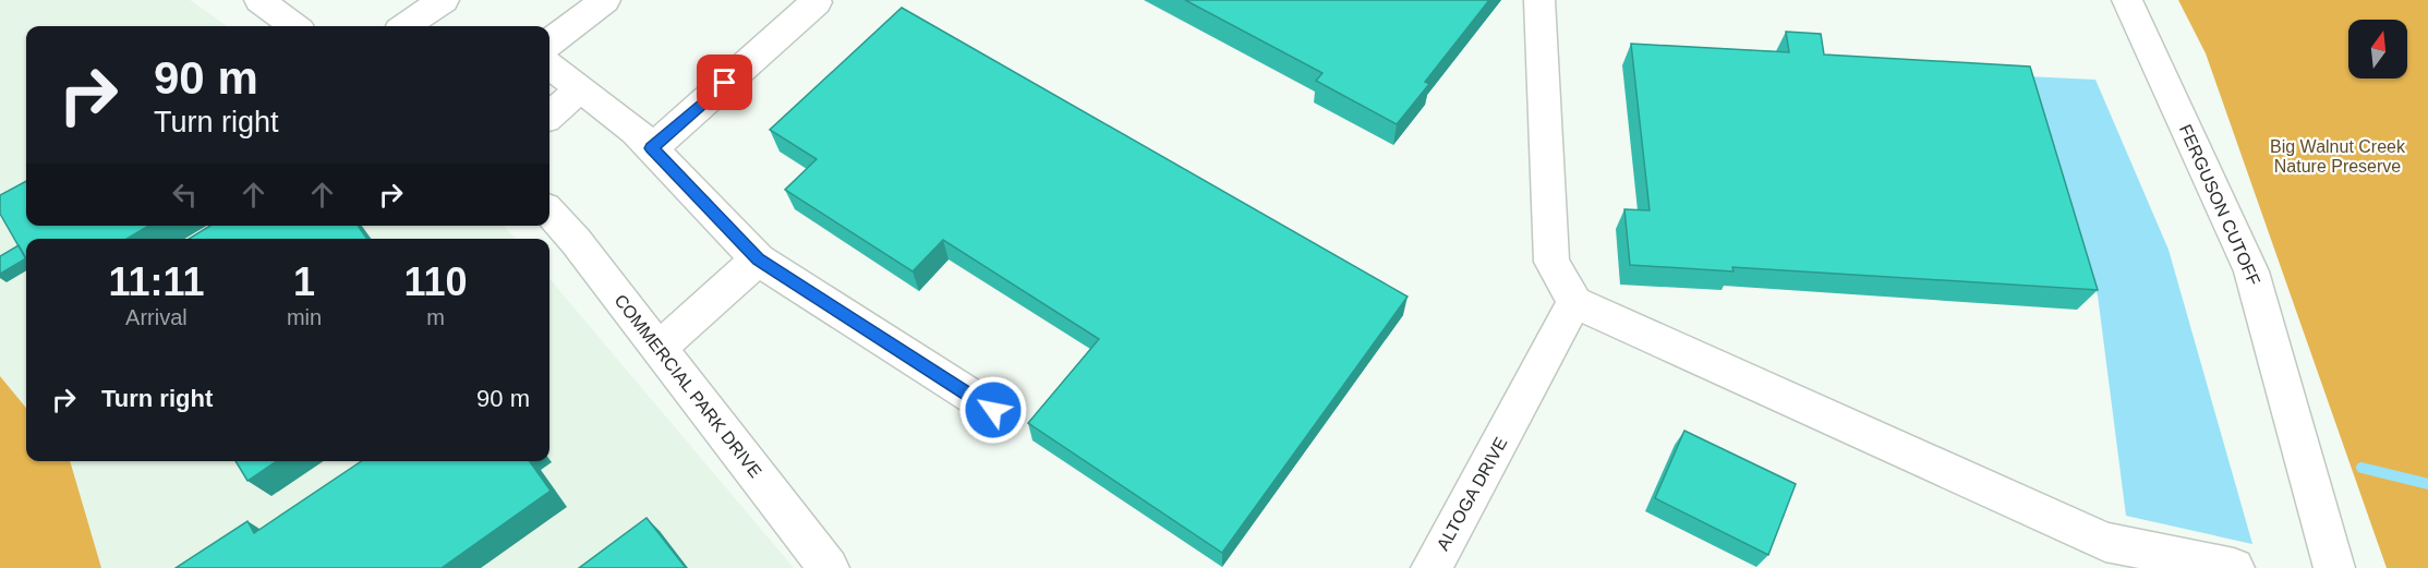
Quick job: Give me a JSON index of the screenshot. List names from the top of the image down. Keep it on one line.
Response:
{"streets":{"street":["FERGUSON CUTOFF","COMMERCIAL PARK DRIVE","ALTOGA DRIVE"]},"parks":["Big Walnut Creek Nature Preserve"],"north":"top","page":{"turn":["90 m","Turn right"],"eta":["11:11","Arrival","1","min","110","m"],"list":[{"name":"Turn right","value":"90 m"}]}}
